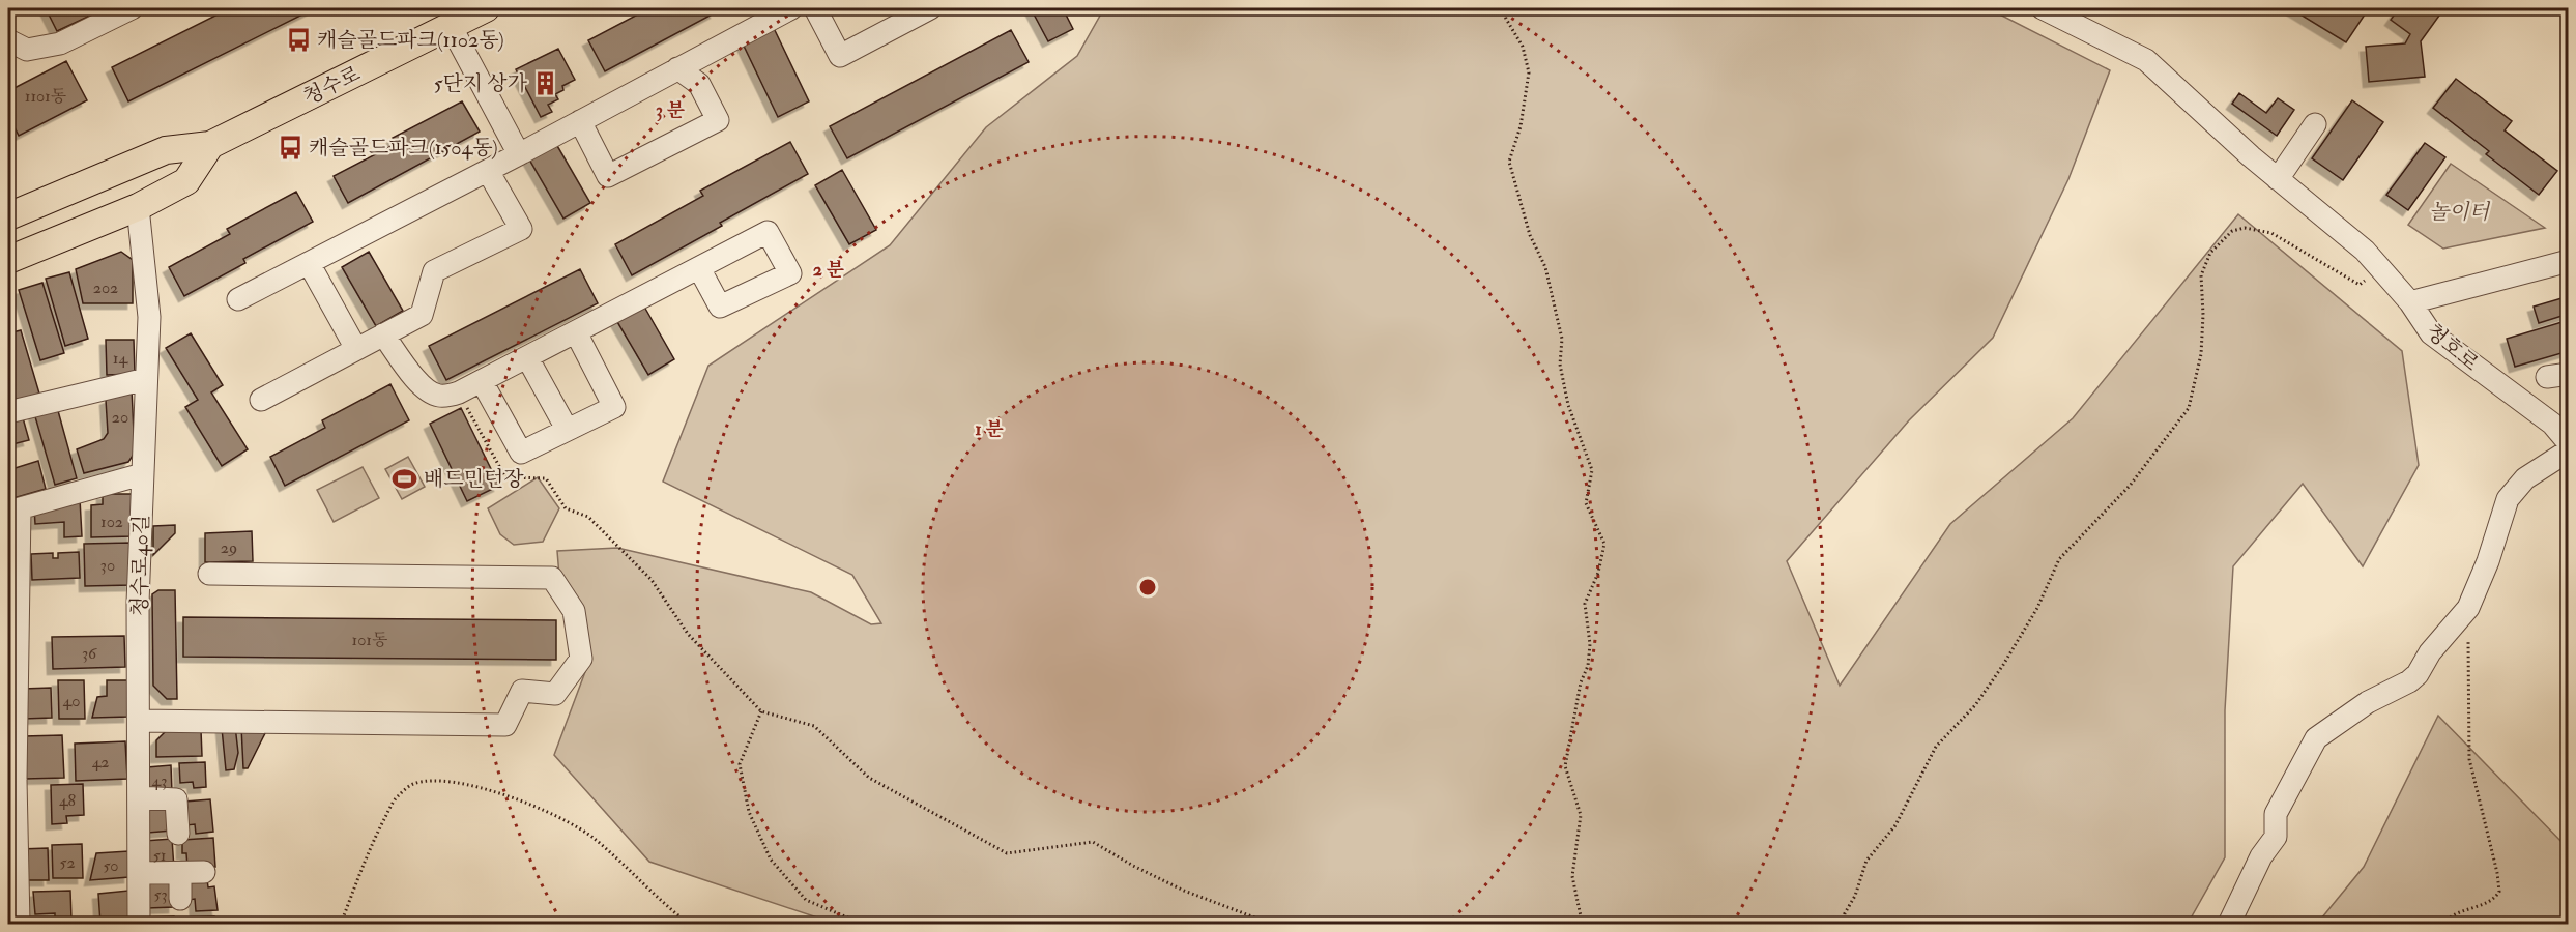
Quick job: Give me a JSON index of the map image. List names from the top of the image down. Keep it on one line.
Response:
{"streets":{"main road":["청수로"],"street":["청호로","청수로40길"]},"parks":["놀이터"],"places":{"bus stop":["캐슬골드파크(1102동)","캐슬골드파크(1504동)"],"building":["5단지 상가"],"sports":["배드민턴장"]},"house_numbers":["1101동","202","14","20","102","29","30","101동","36","40","42","43","48","51","52","50","53"],"rings":["3 분","2 분","1 분"]}
